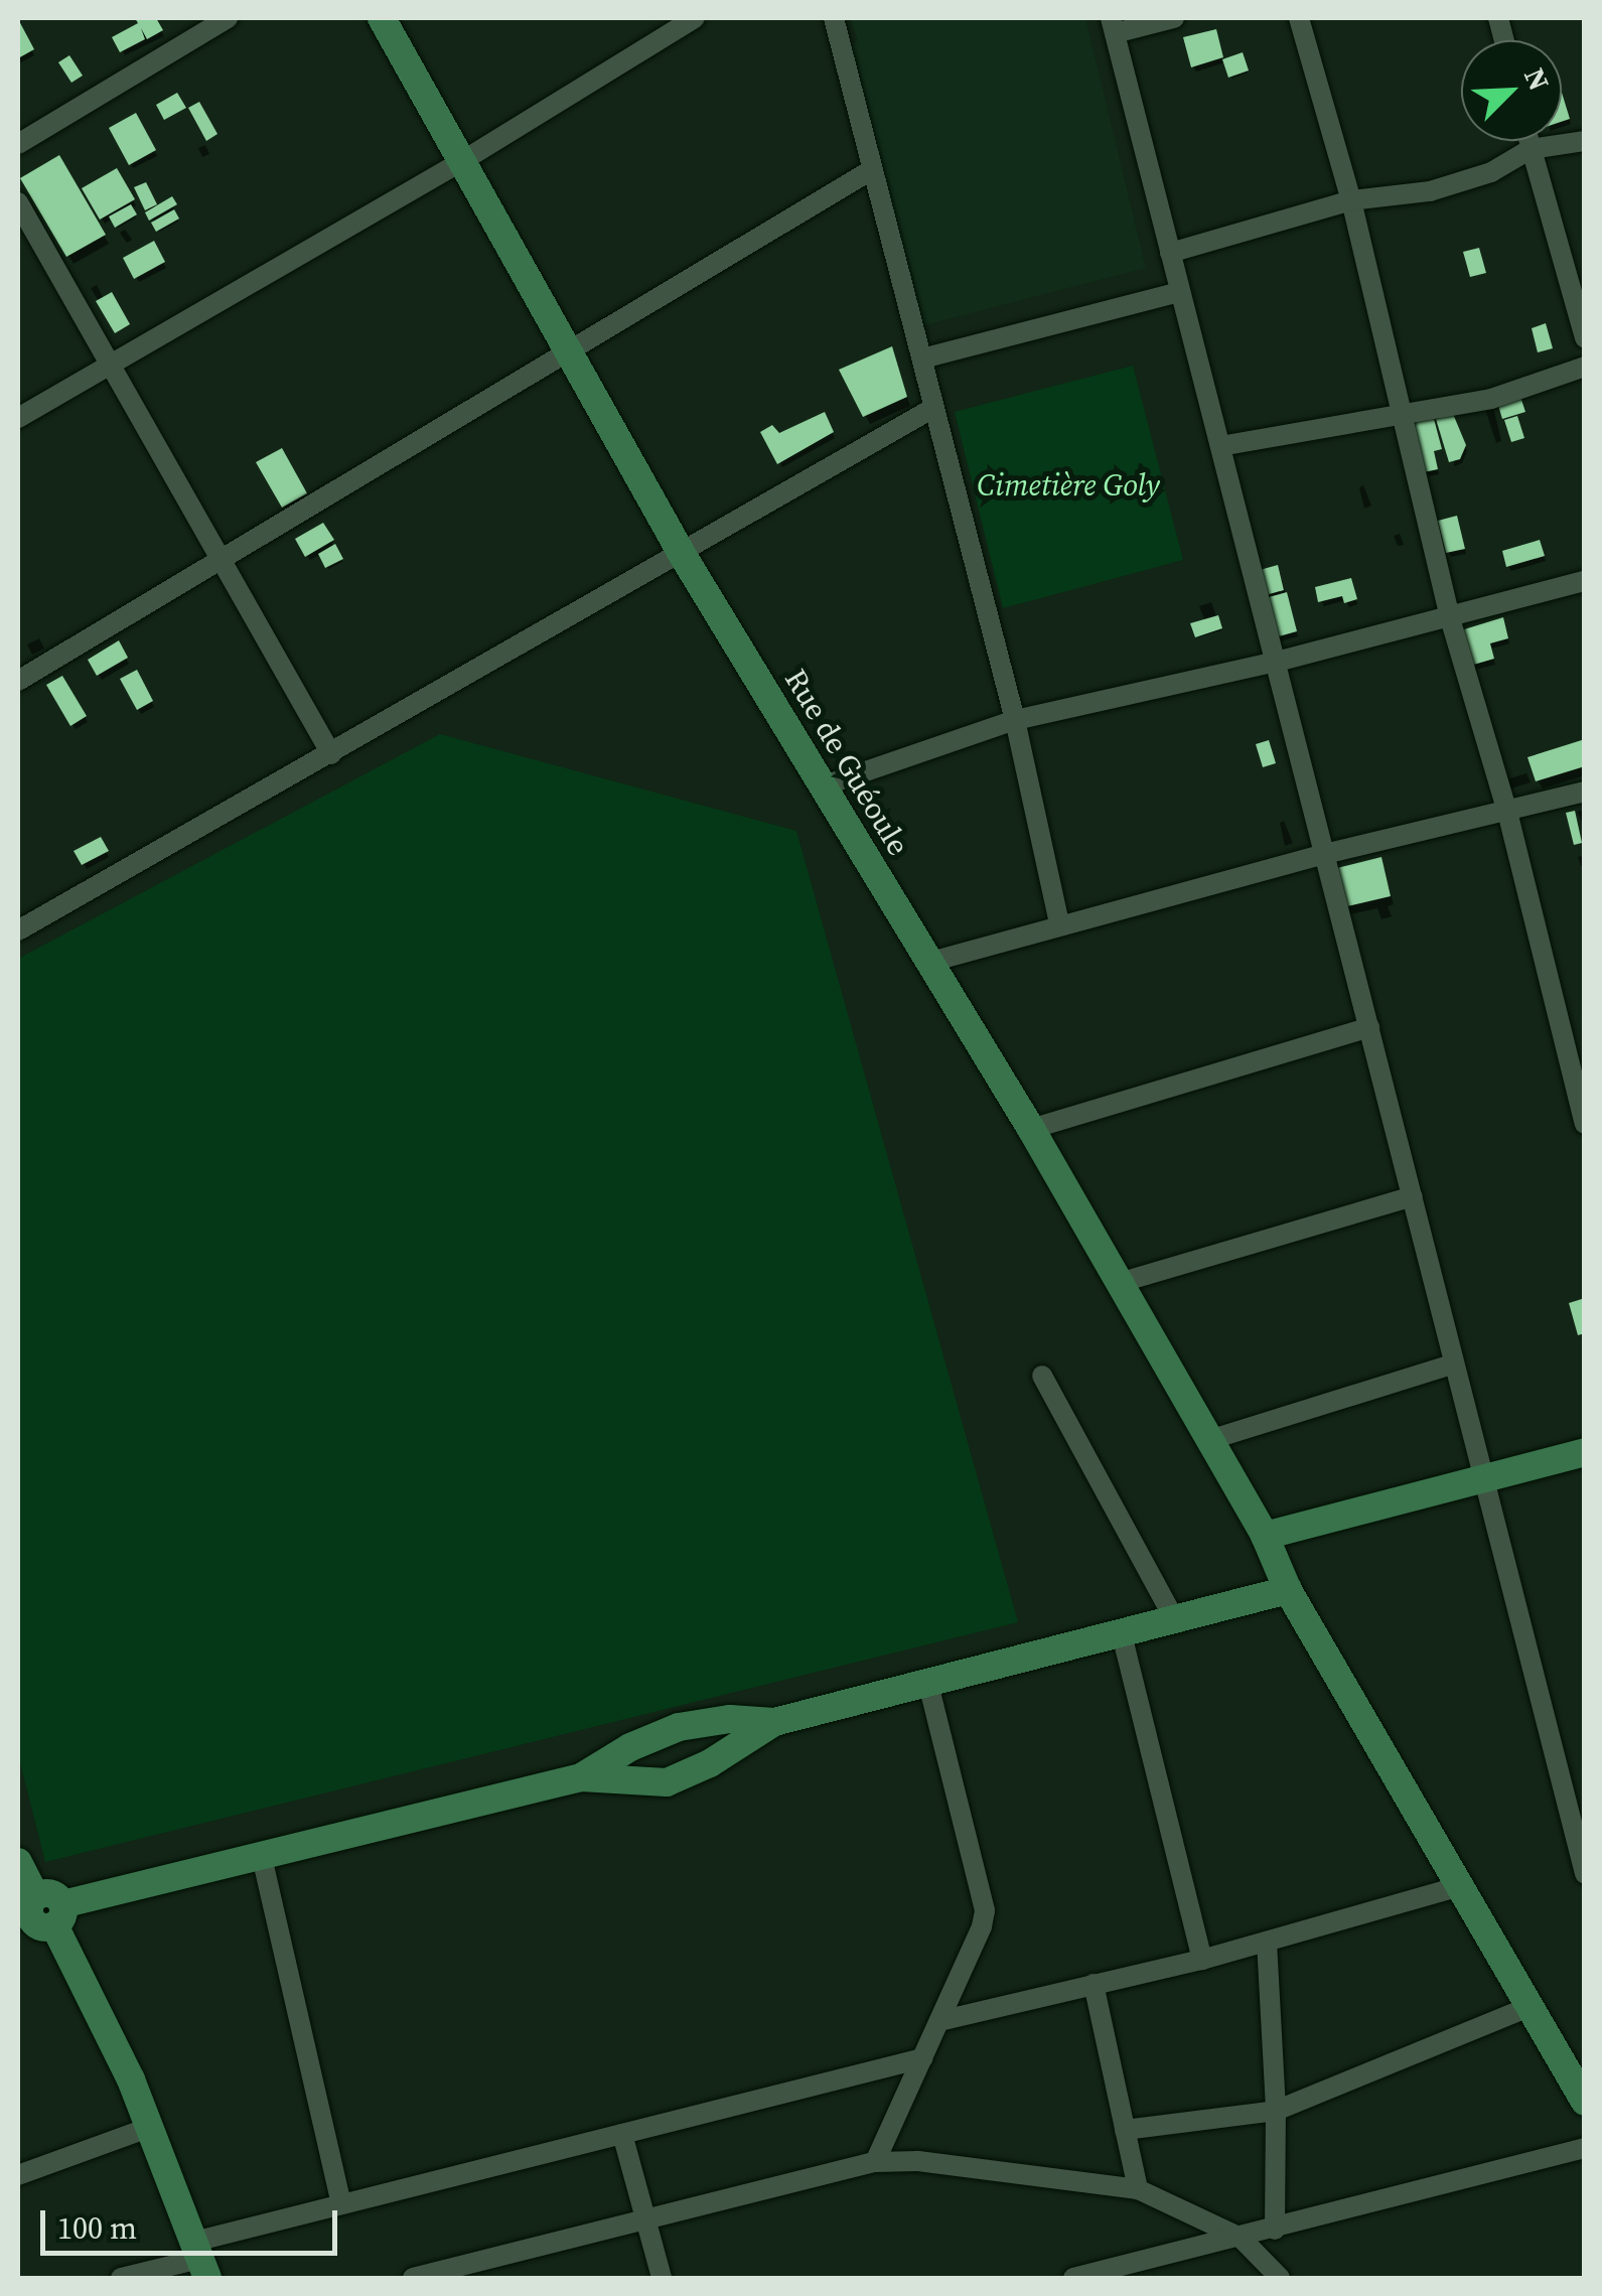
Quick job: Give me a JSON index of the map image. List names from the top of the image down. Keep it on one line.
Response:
{"streets":{"main road":["Rue de Guéoule"]},"parks":["Cimetière Goly"],"scale_bar":"100 m","north":"top right"}
